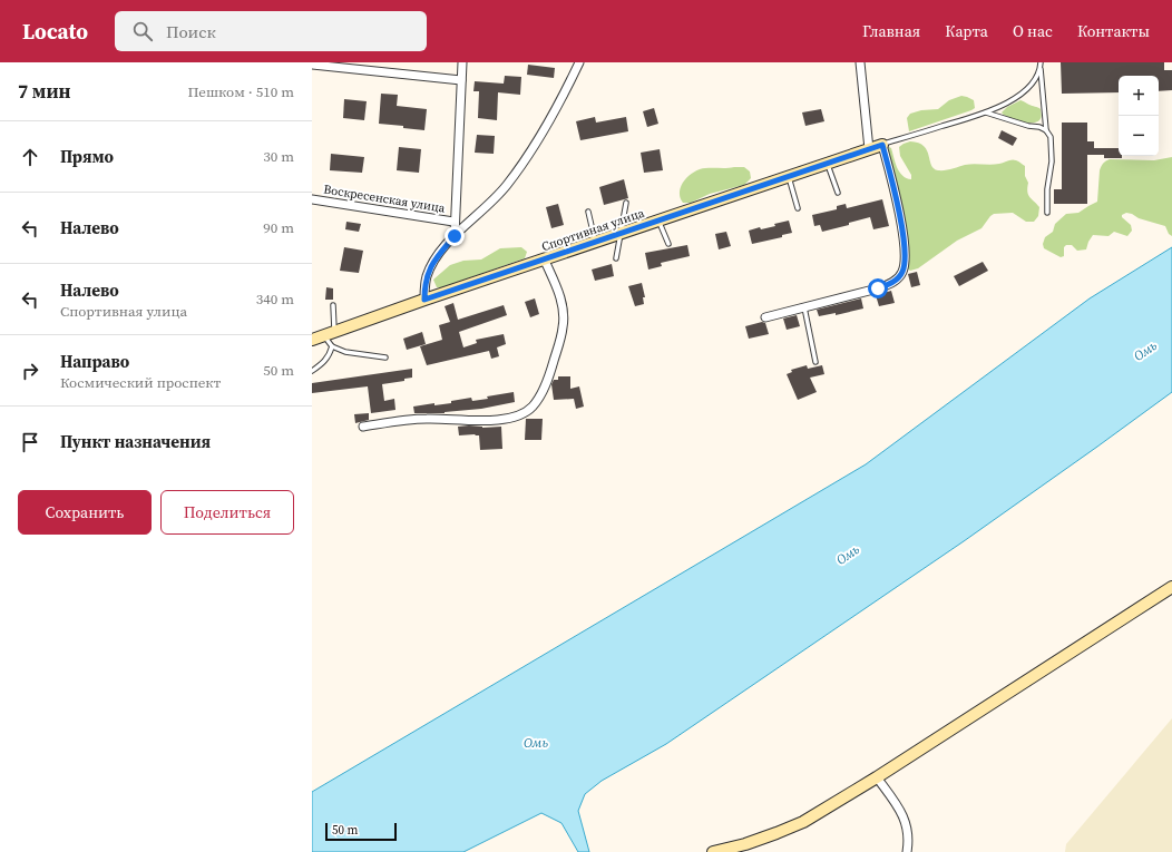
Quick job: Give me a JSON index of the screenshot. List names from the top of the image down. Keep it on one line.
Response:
{"streets":{"street":["Воскресенская улица","Спортивная улица"]},"water":["Омь"],"scale_bar":"50 m","page":{"header":"Locato","search":"Поиск","nav":["Главная","Карта","О нас","Контакты"],"heading":["7 мин","Пешком · 510 m"],"map_buttons":["+","−"],"list":[["Прямо","30 m"],["Налево","90 m"],["Налево","Спортивная улица","340 m"],["Направо","Космический проспект","50 m"],"Пункт назначения"],"buttons":["Сохранить","Поделиться"],"scale":"50 m"}}
